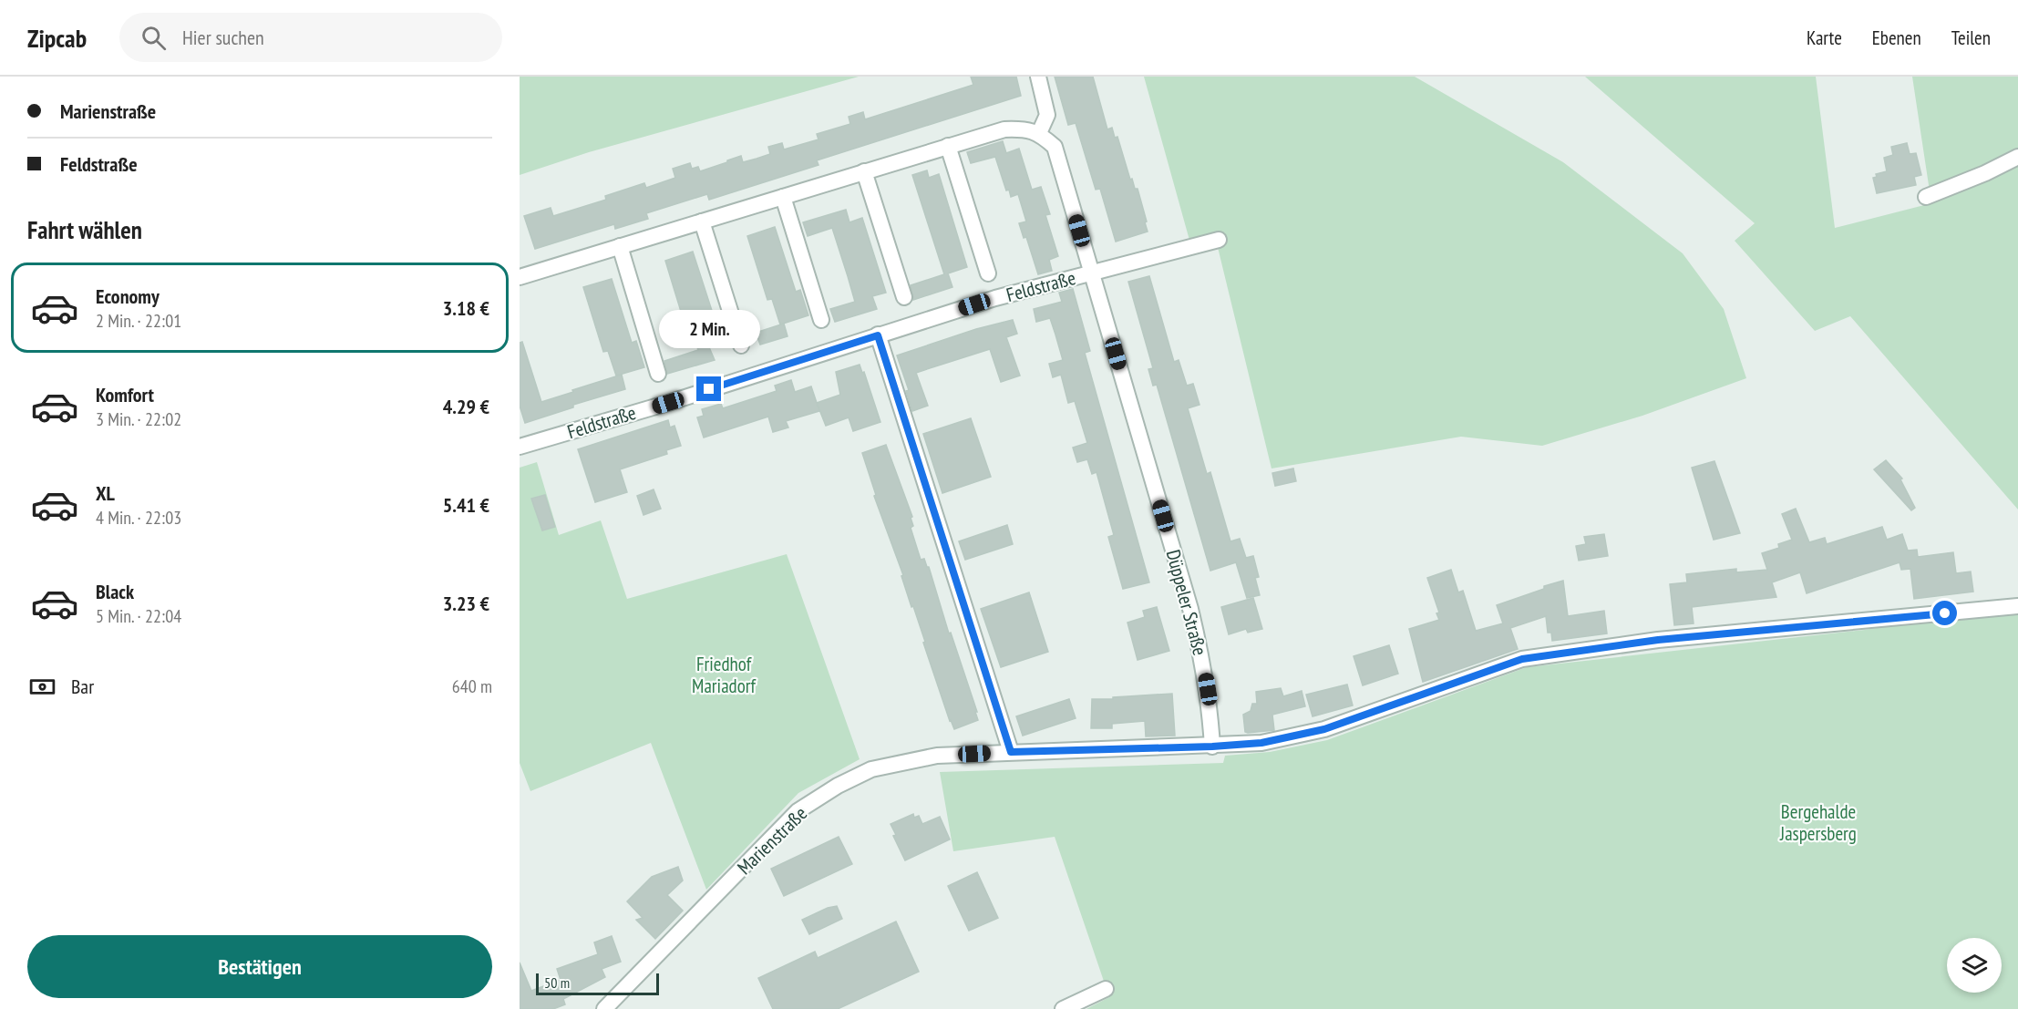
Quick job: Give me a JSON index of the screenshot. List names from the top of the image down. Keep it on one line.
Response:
{"streets":{"street":["Feldstraße","Düppeler Straße","Marienstraße"]},"crossings":[["Feldstraße","Düppeler Straße"],["Düppeler Straße","Marienstraße"]],"parks":["Friedhof Mariadorf","Bergehalde Jaspersberg"],"scale_bar":"50 m","page":{"header":"Zipcab","search":"Hier suchen","nav":["Karte","Ebenen","Teilen"],"banner":["Marienstraße","Feldstraße"],"heading":"Fahrt wählen","list":[{"name":"Economy","note":"2 Min. · 22:01","value":"3.18 €"},{"name":"Komfort","note":"3 Min. · 22:02","value":"4.29 €"},{"name":"XL","note":"4 Min. · 22:03","value":"5.41 €"},{"name":"Black","note":"5 Min. · 22:04","value":"3.23 €"}],"bubble":"2 Min.","pay":["Bar","640 m"],"buttons":"Bestätigen","scale":"50 m"}}
